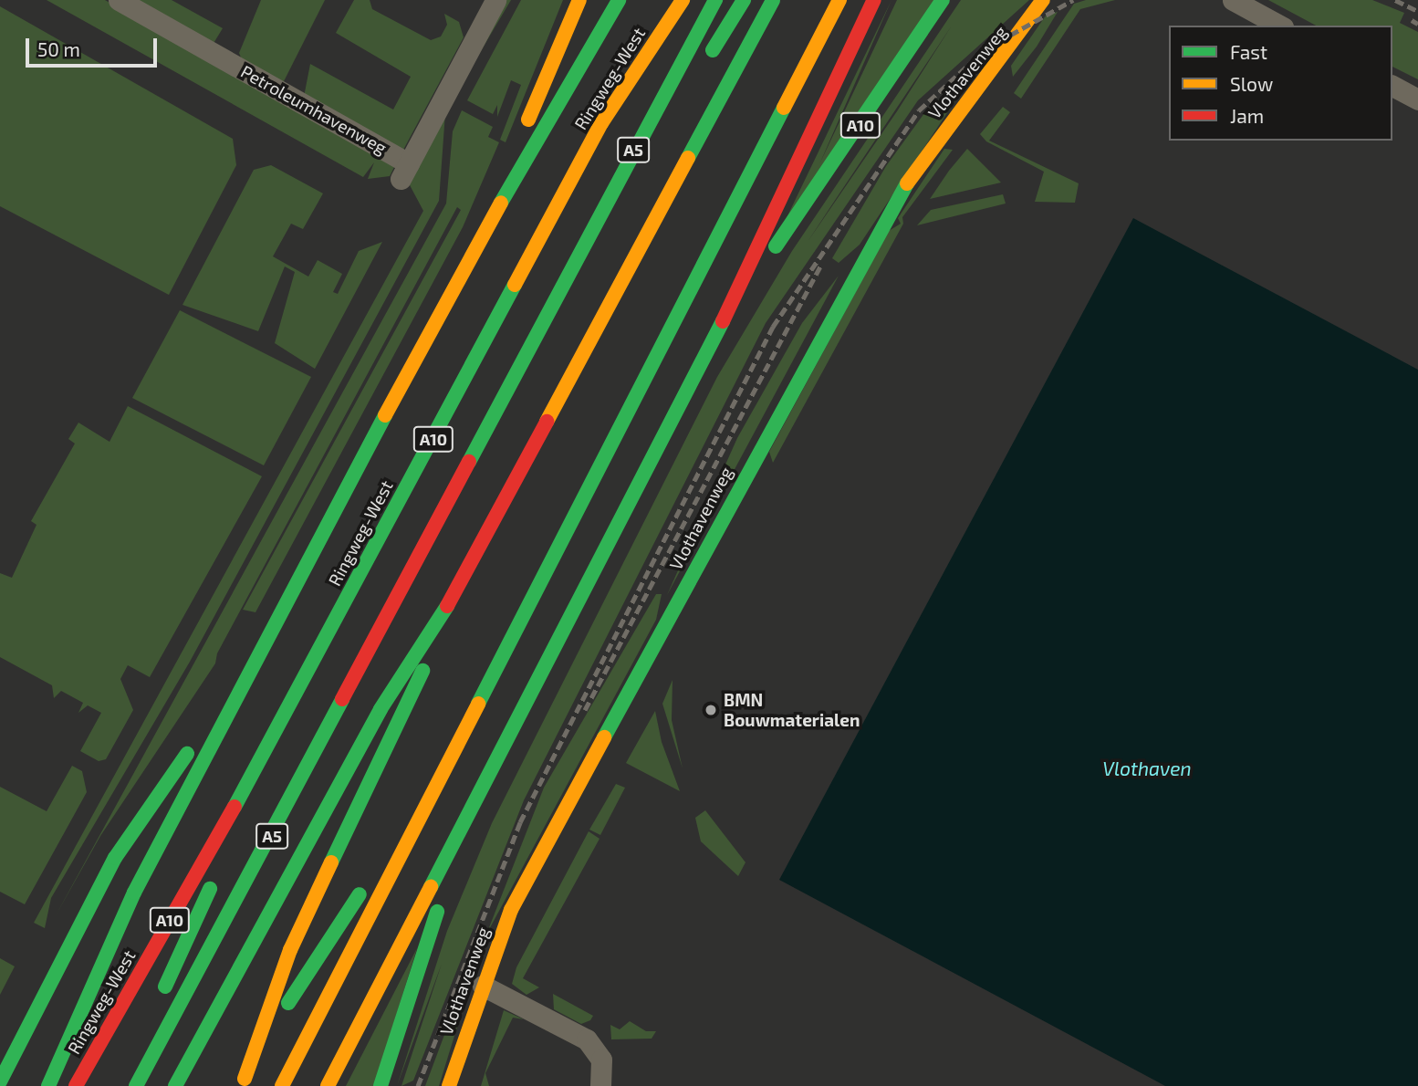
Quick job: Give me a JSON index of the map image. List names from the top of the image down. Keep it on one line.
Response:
{"streets":{"main road":["Vlothavenweg","Ringweg-West","A10","A5"],"street":["Petroleumhavenweg"]},"crossings":[["Ringweg-West","A10"],["Ringweg-West","A5"],["A10","A5"]],"water":["Vlothaven"],"places":["BMN Bouwmaterialen"],"legend":["Fast","Slow","Jam"],"scale_bar":"50 m"}
